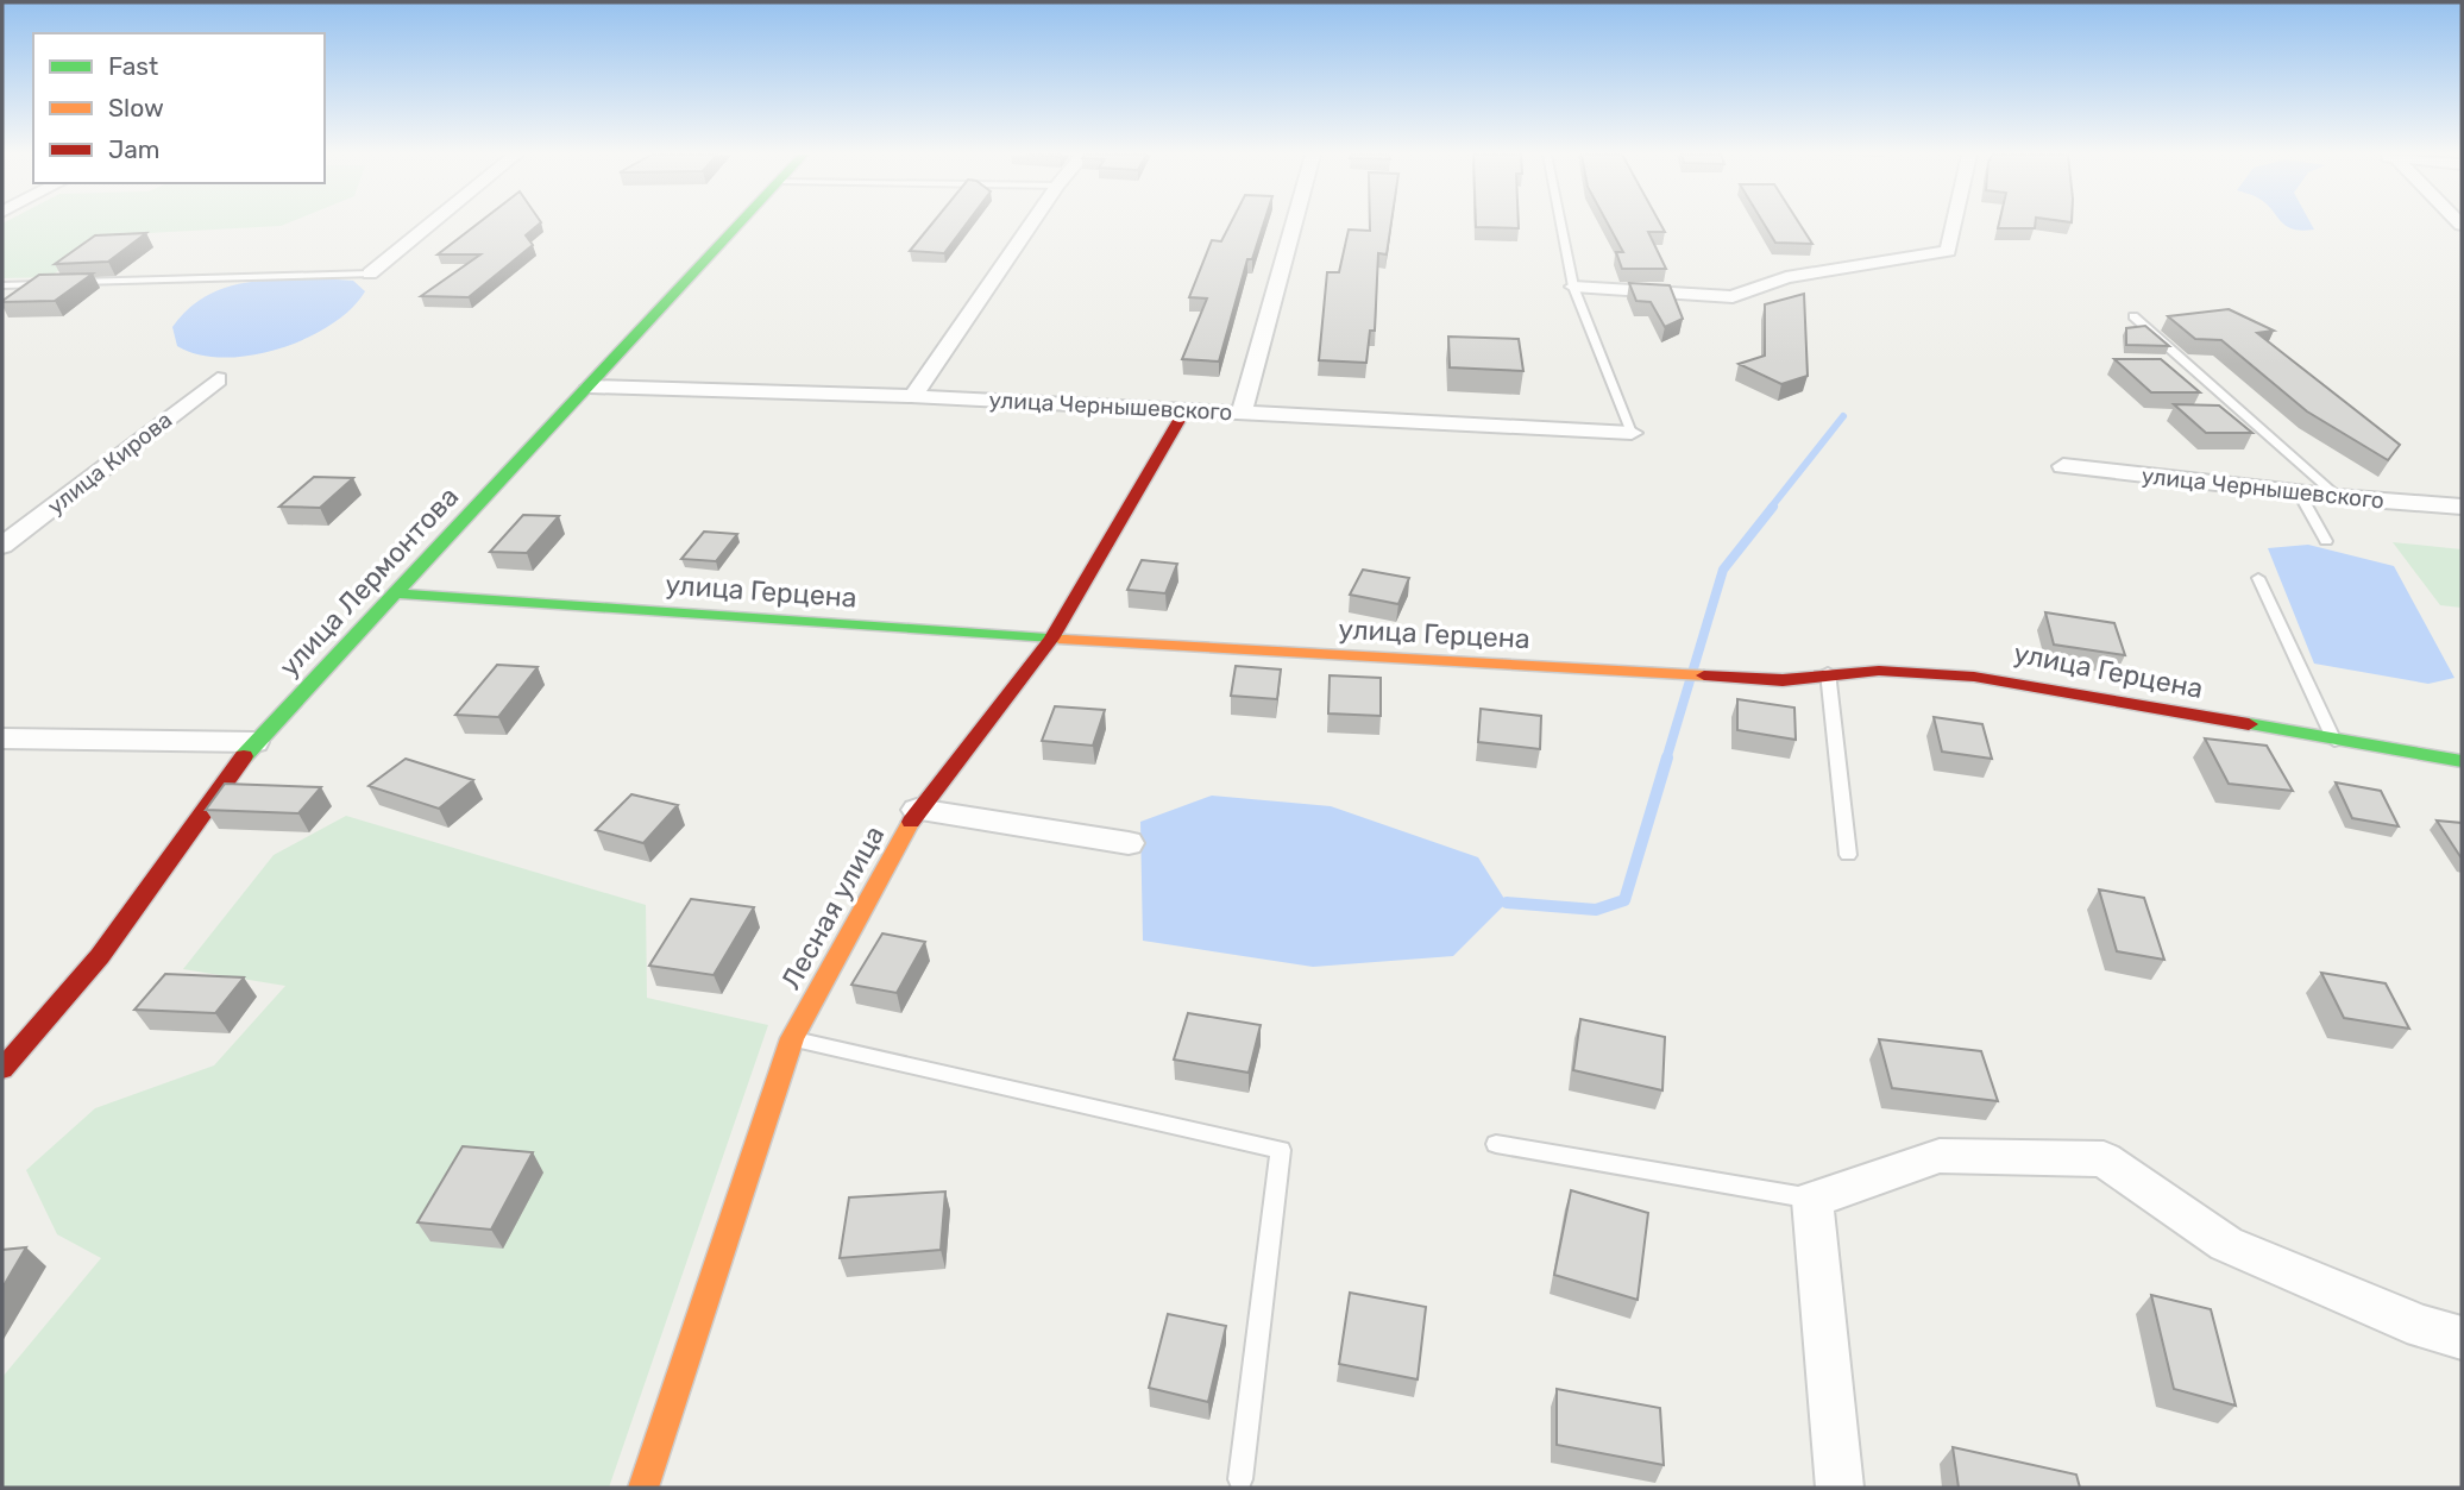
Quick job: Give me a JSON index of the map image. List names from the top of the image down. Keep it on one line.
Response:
{"streets":{"street":["улица Чернышевского","улица Кирова","улица Лермонтова","улица Герцена","Лесная улица"]},"crossings":[["улица Чернышевского","улица Лермонтова"],["улица Чернышевского","Лесная улица"],["улица Лермонтова","улица Герцена"],["улица Герцена","Лесная улица"]],"legend":["Fast","Slow","Jam"]}
